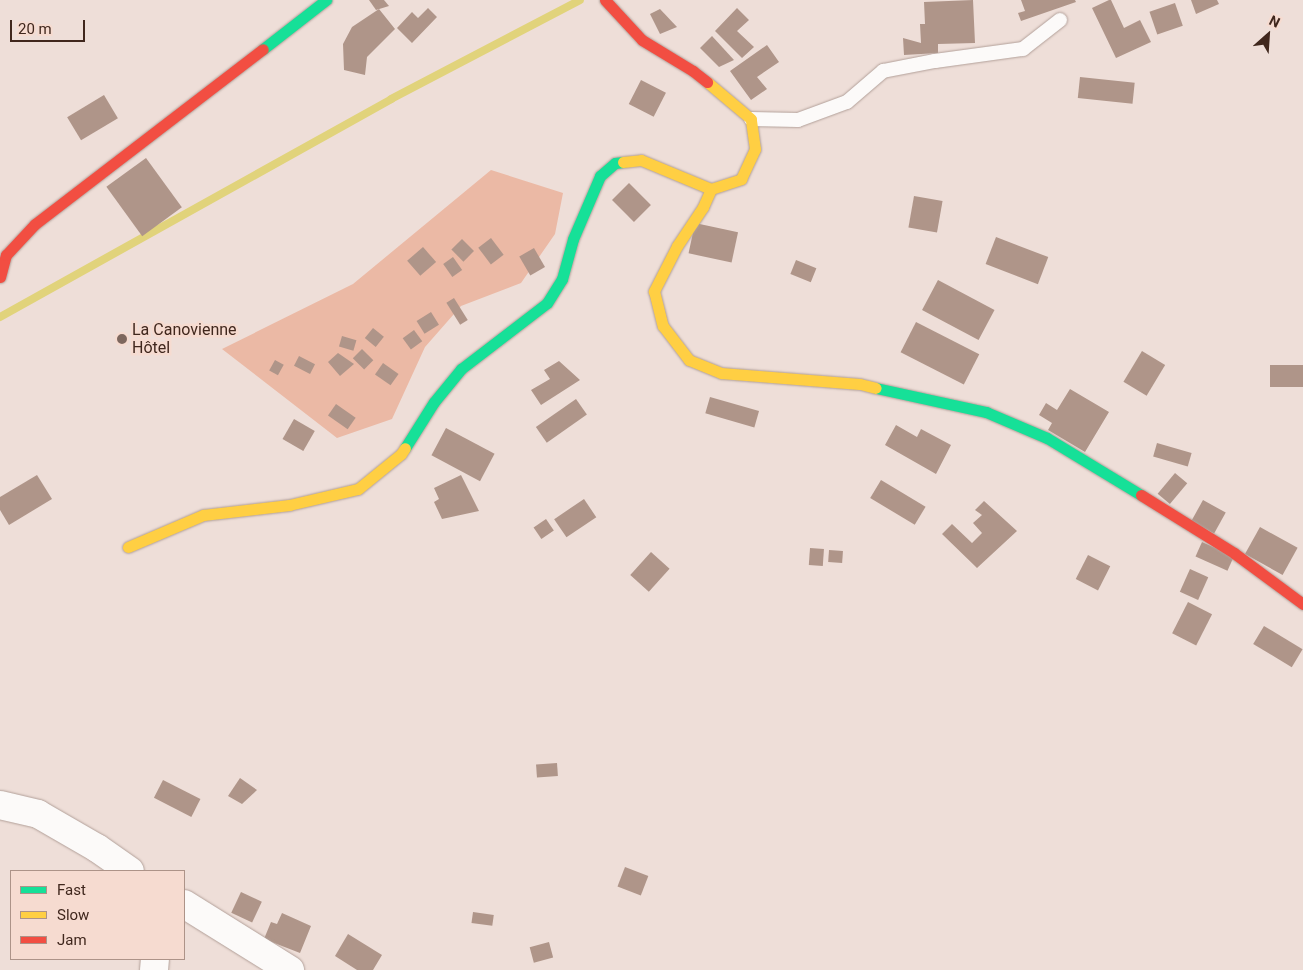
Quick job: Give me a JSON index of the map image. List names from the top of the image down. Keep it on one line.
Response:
{"places":["La Canovienne Hôtel"],"legend":["Fast","Slow","Jam"],"scale_bar":"20 m","north":"top right"}
